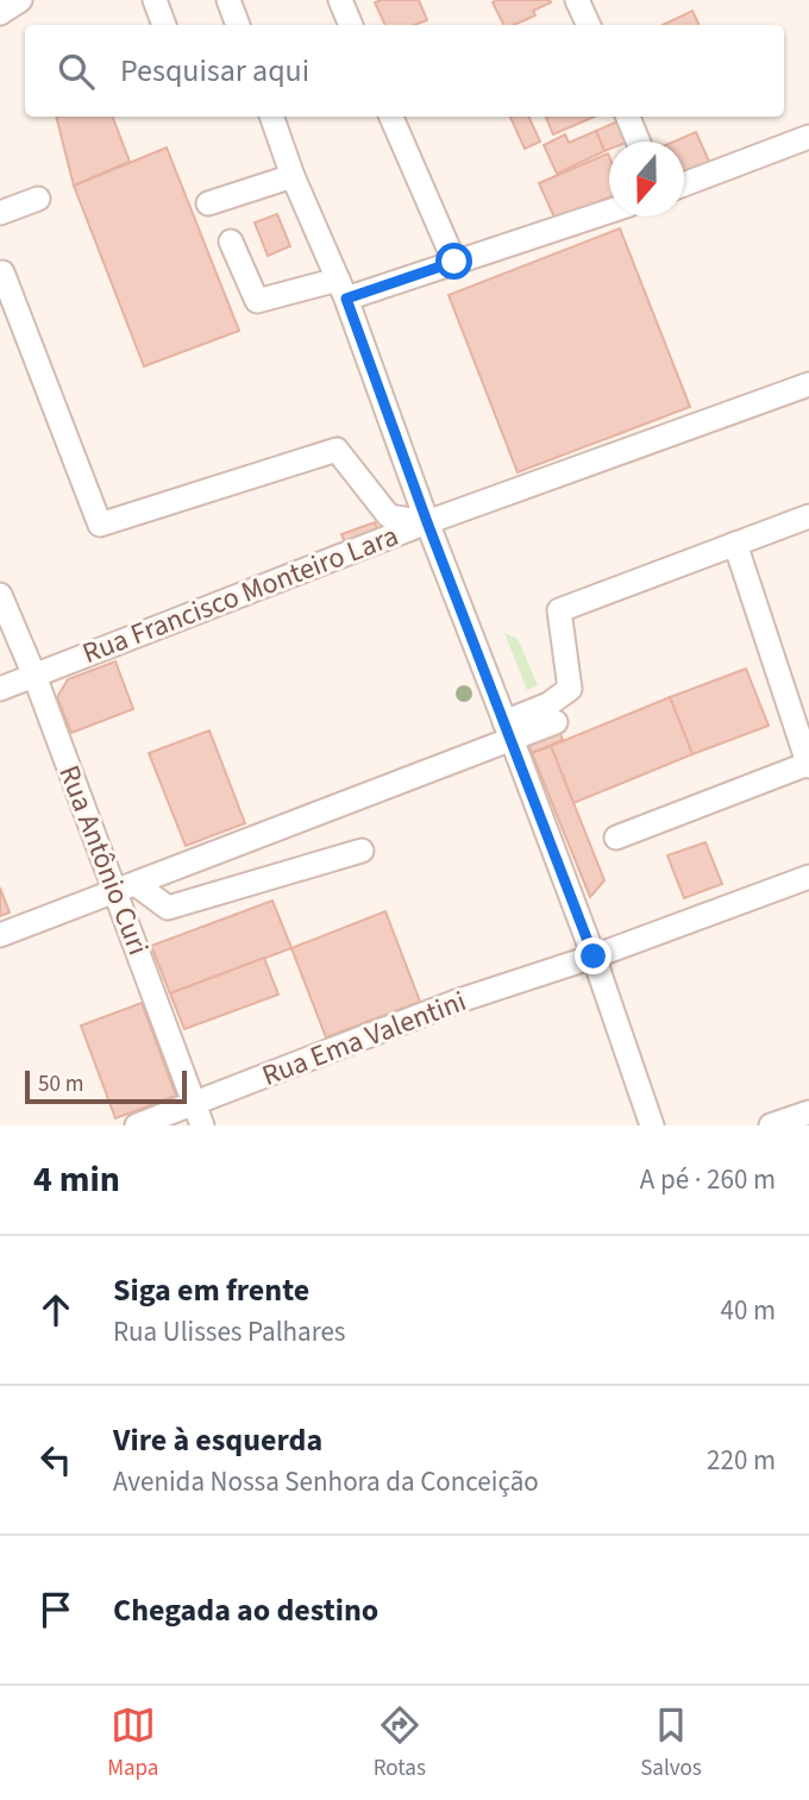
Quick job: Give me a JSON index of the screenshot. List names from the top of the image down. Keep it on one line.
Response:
{"streets":{"street":["Rua Francisco Monteiro Lara","Rua Antônio Curi","Rua Ema Valentini"]},"crossings":[["Rua Francisco Monteiro Lara","Rua Antônio Curi"],["Rua Antônio Curi","Rua Ema Valentini"]],"scale_bar":"50 m","north":"bottom","page":{"search":"Pesquisar aqui","scale":"50 m","heading":["4 min","A pé · 260 m"],"list":[["Siga em frente","Rua Ulisses Palhares","40 m"],["Vire à esquerda","Avenida Nossa Senhora da Conceição","220 m"],"Chegada ao destino"],"nav":["Mapa","Rotas","Salvos"]}}
